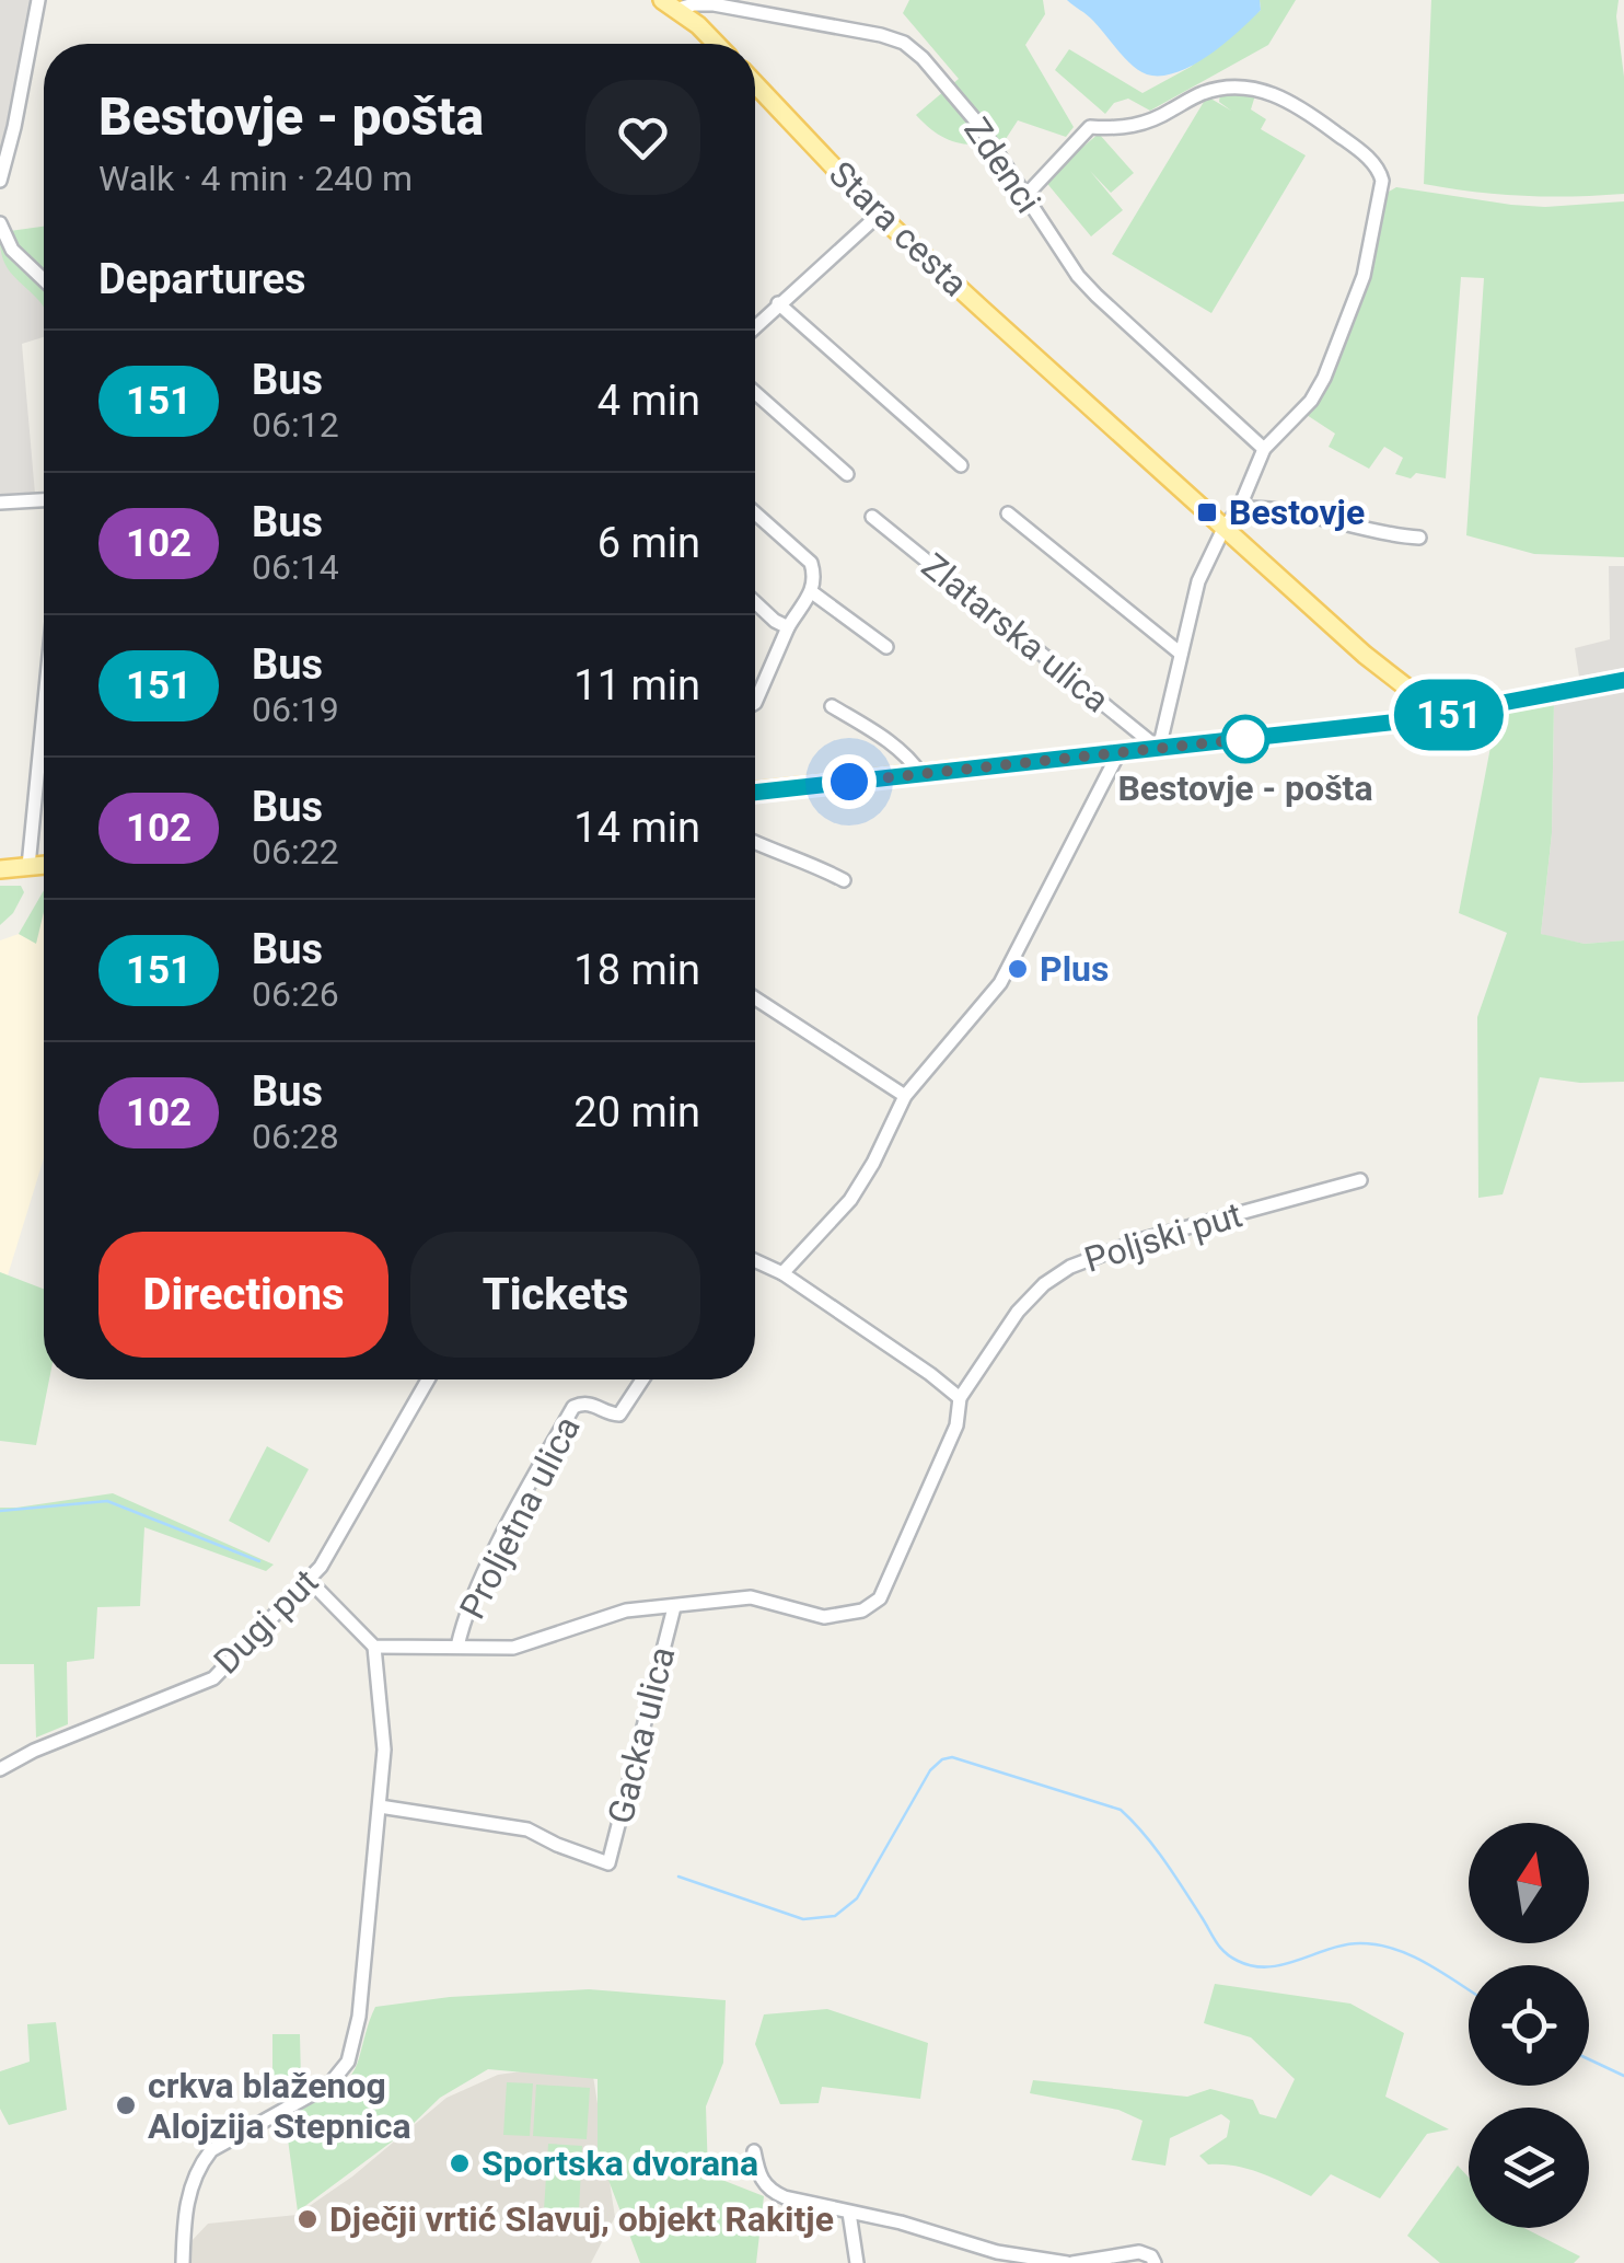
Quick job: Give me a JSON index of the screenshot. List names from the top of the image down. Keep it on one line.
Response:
{"streets":{"main road":["Stara cesta"],"street":["Zdenci","Zlatarska ulica","Poljski put","Proljetna ulica","Dugi put","Gacka ulica"]},"crossings":[["Poljski put","Gacka ulica"]],"places":{"transit":["Bestovje"],"other":["Bestovje - pošta","Plus","crkva blaženog Alojzija Stepnica","Sportska dvorana","Dječji vrtić Slavuj, objekt Rakitje"]},"lines":["bus line 151"],"north":"top","page":{"on_map":"151","heading":[["Bestovje - pošta","Walk · 4 min · 240 m"],"Departures"],"list":[{"mark":"151","name":"Bus","note":"06:12","value":"4 min"},{"mark":"102","name":"Bus","note":"06:14","value":"6 min"},{"mark":"151","name":"Bus","note":"06:19","value":"11 min"},{"mark":"102","name":"Bus","note":"06:22","value":"14 min"},{"mark":"151","name":"Bus","note":"06:26","value":"18 min"},{"mark":"102","name":"Bus","note":"06:28","value":"20 min"}],"buttons":["Directions","Tickets"]}}
